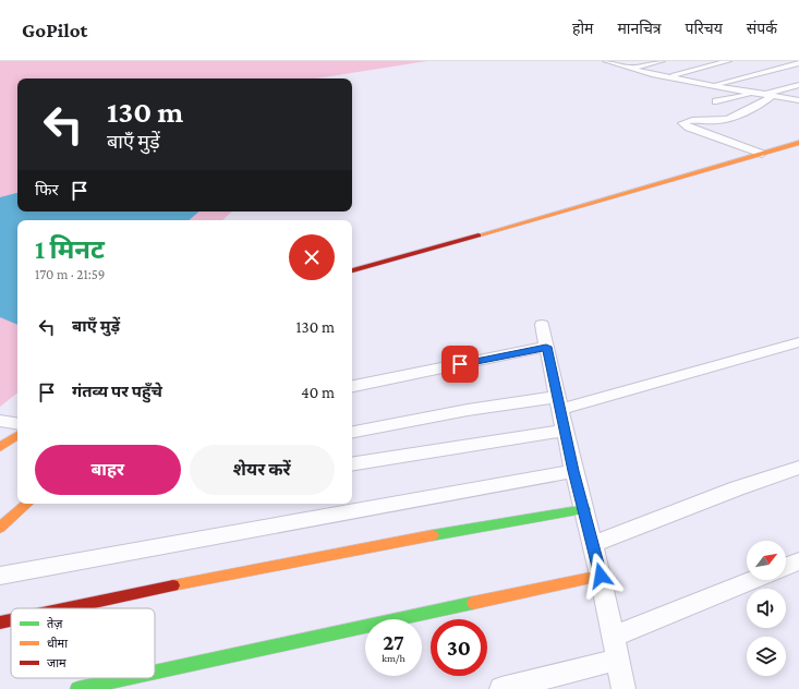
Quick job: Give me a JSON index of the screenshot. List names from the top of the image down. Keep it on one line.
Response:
{"legend":["तेज़","धीमा","जाम"],"north":"top right","page":{"header":"GoPilot","nav":["होम","मानचित्र","परिचय","संपर्क"],"turn":["130 m","बाएँ मुड़ें"],"then":"फिर","heading":["1 मिनट","170 m · 21:59"],"list":[{"name":"बाएँ मुड़ें","value":"130 m"},{"name":"गंतव्य पर पहुँचे","value":"40 m"}],"buttons":["बाहर","शेयर करें"],"speed":"27 km/h","limit":"30"}}
